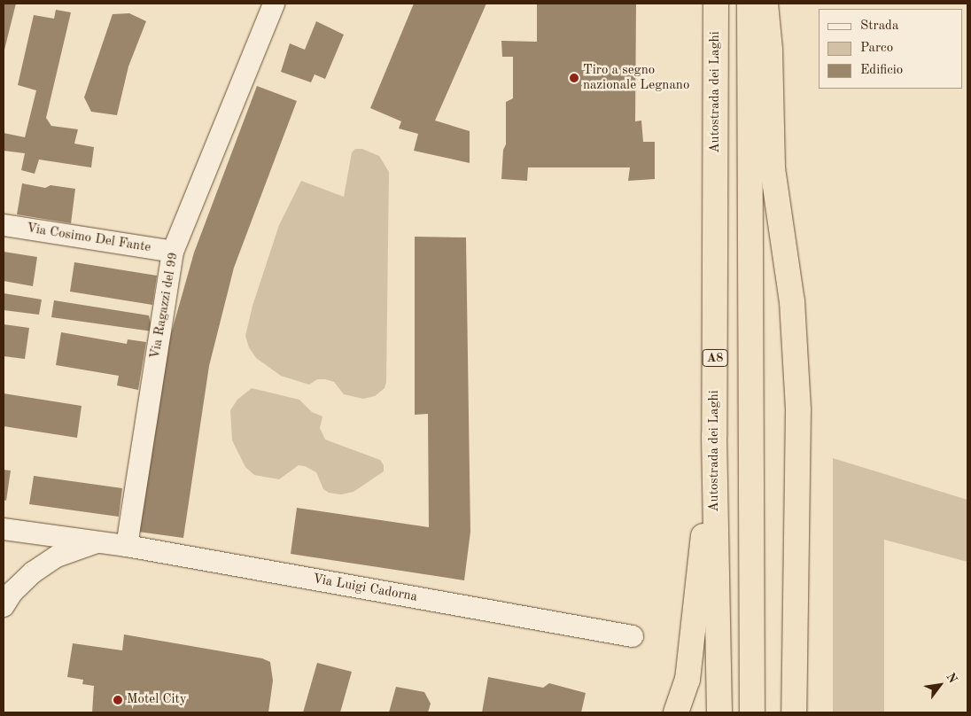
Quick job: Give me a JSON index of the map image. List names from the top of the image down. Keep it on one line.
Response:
{"streets":{"highway":["Autostrada dei Laghi","A8"],"street":["Via Cosimo Del Fante","Via Ragazzi del 99","Via Luigi Cadorna"]},"crossings":[["Via Cosimo Del Fante","Via Ragazzi del 99"],["Via Ragazzi del 99","Via Luigi Cadorna"]],"places":["Tiro a segno nazionale Legnano","Motel City"],"legend":["Strada","Parco","Edificio"],"north":"top right"}
